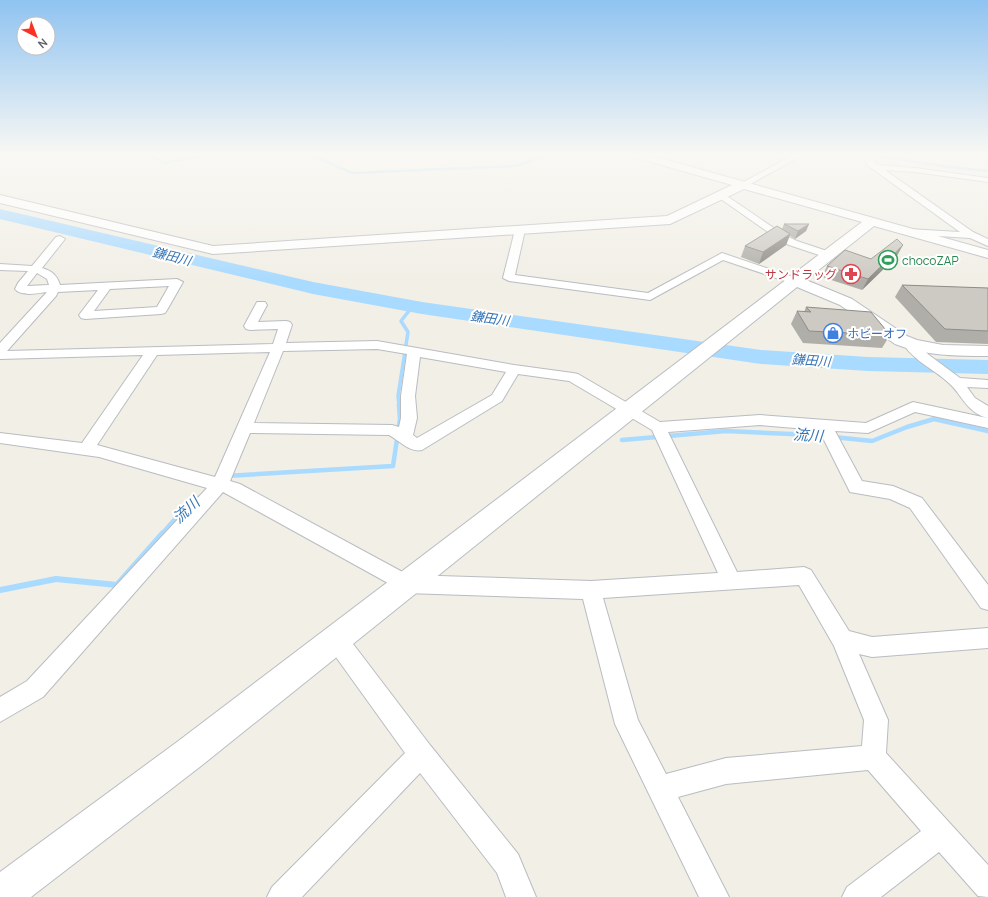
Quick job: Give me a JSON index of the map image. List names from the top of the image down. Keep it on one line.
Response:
{"water":["鎌田川","流川"],"places":{"sports":["chocoZAP"],"pharmacy":["サンドラッグ"],"shop":["ホビーオフ"]},"north":"bottom right"}
